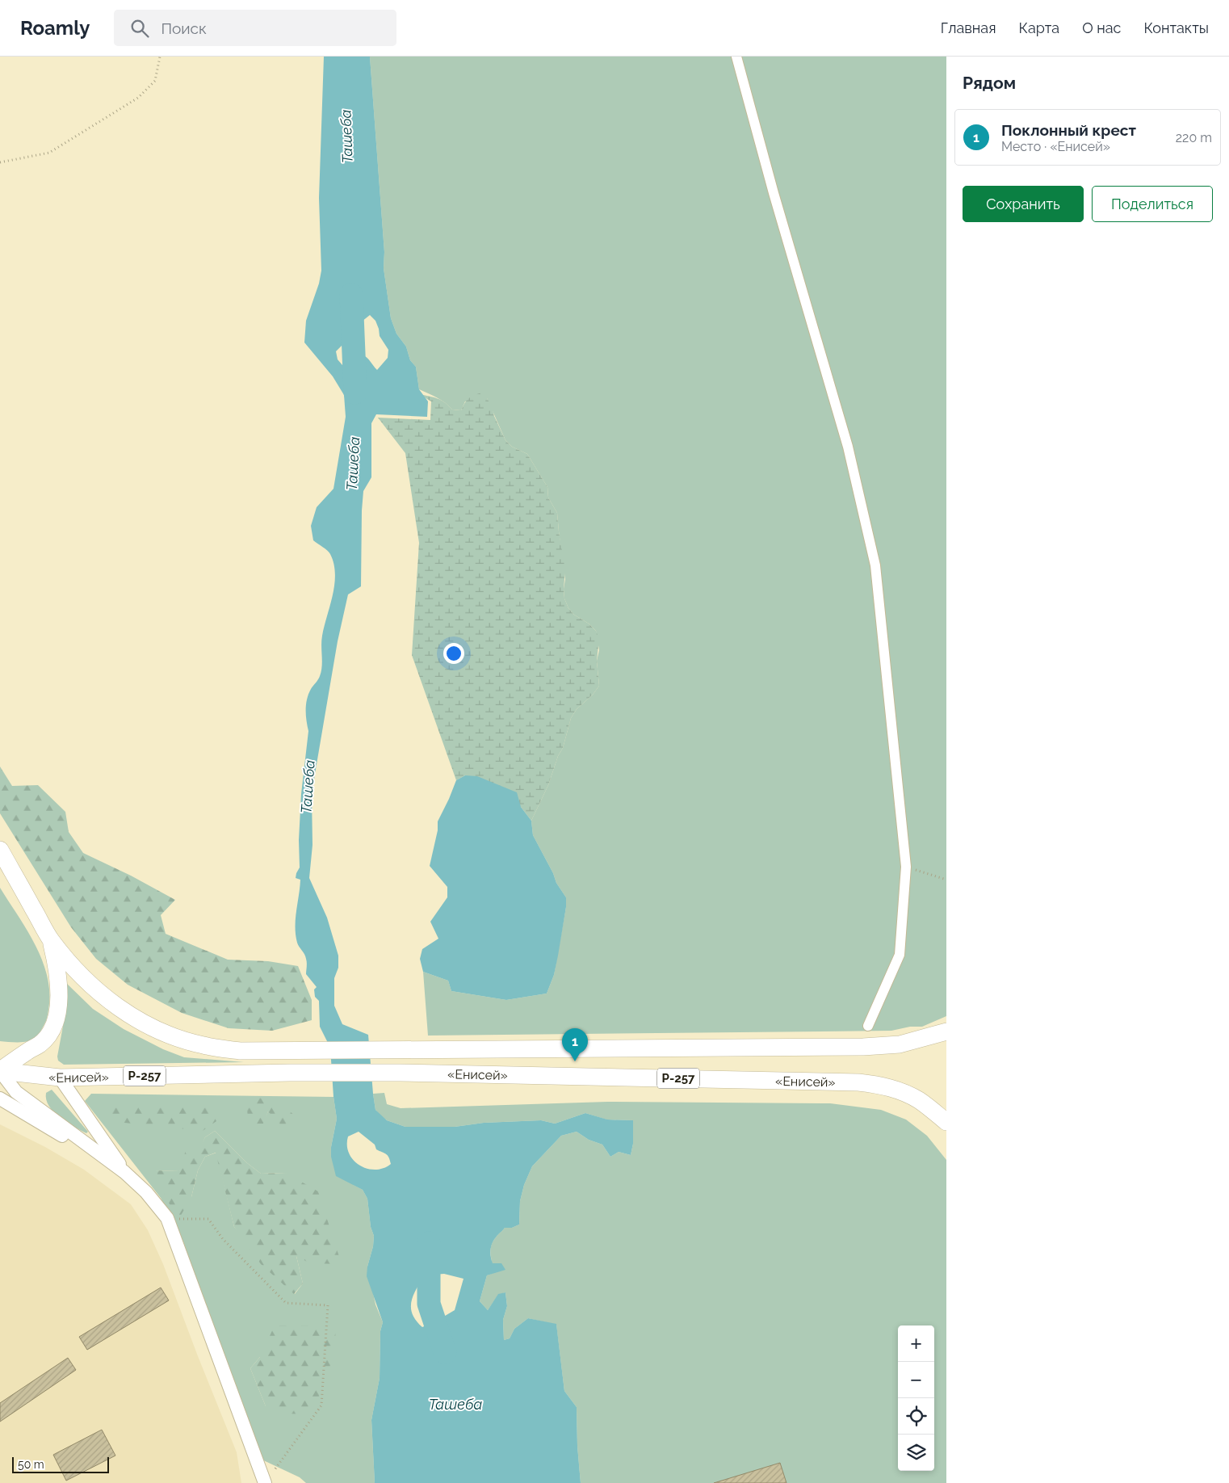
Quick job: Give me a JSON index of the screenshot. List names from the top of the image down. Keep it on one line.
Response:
{"streets":{"highway":["«Енисей»","Р-257"]},"water":["Ташеба"],"scale_bar":"50 m","page":{"header":"Roamly","search":"Поиск","nav":["Главная","Карта","О нас","Контакты"],"heading":"Рядом","list":[{"mark":"1","name":"Поклонный крест","note":"Место · «Енисей»","value":"220 m"}],"buttons":["Сохранить","Поделиться"],"pins":"1","map_buttons":["+","−"],"scale":"50 m"}}
